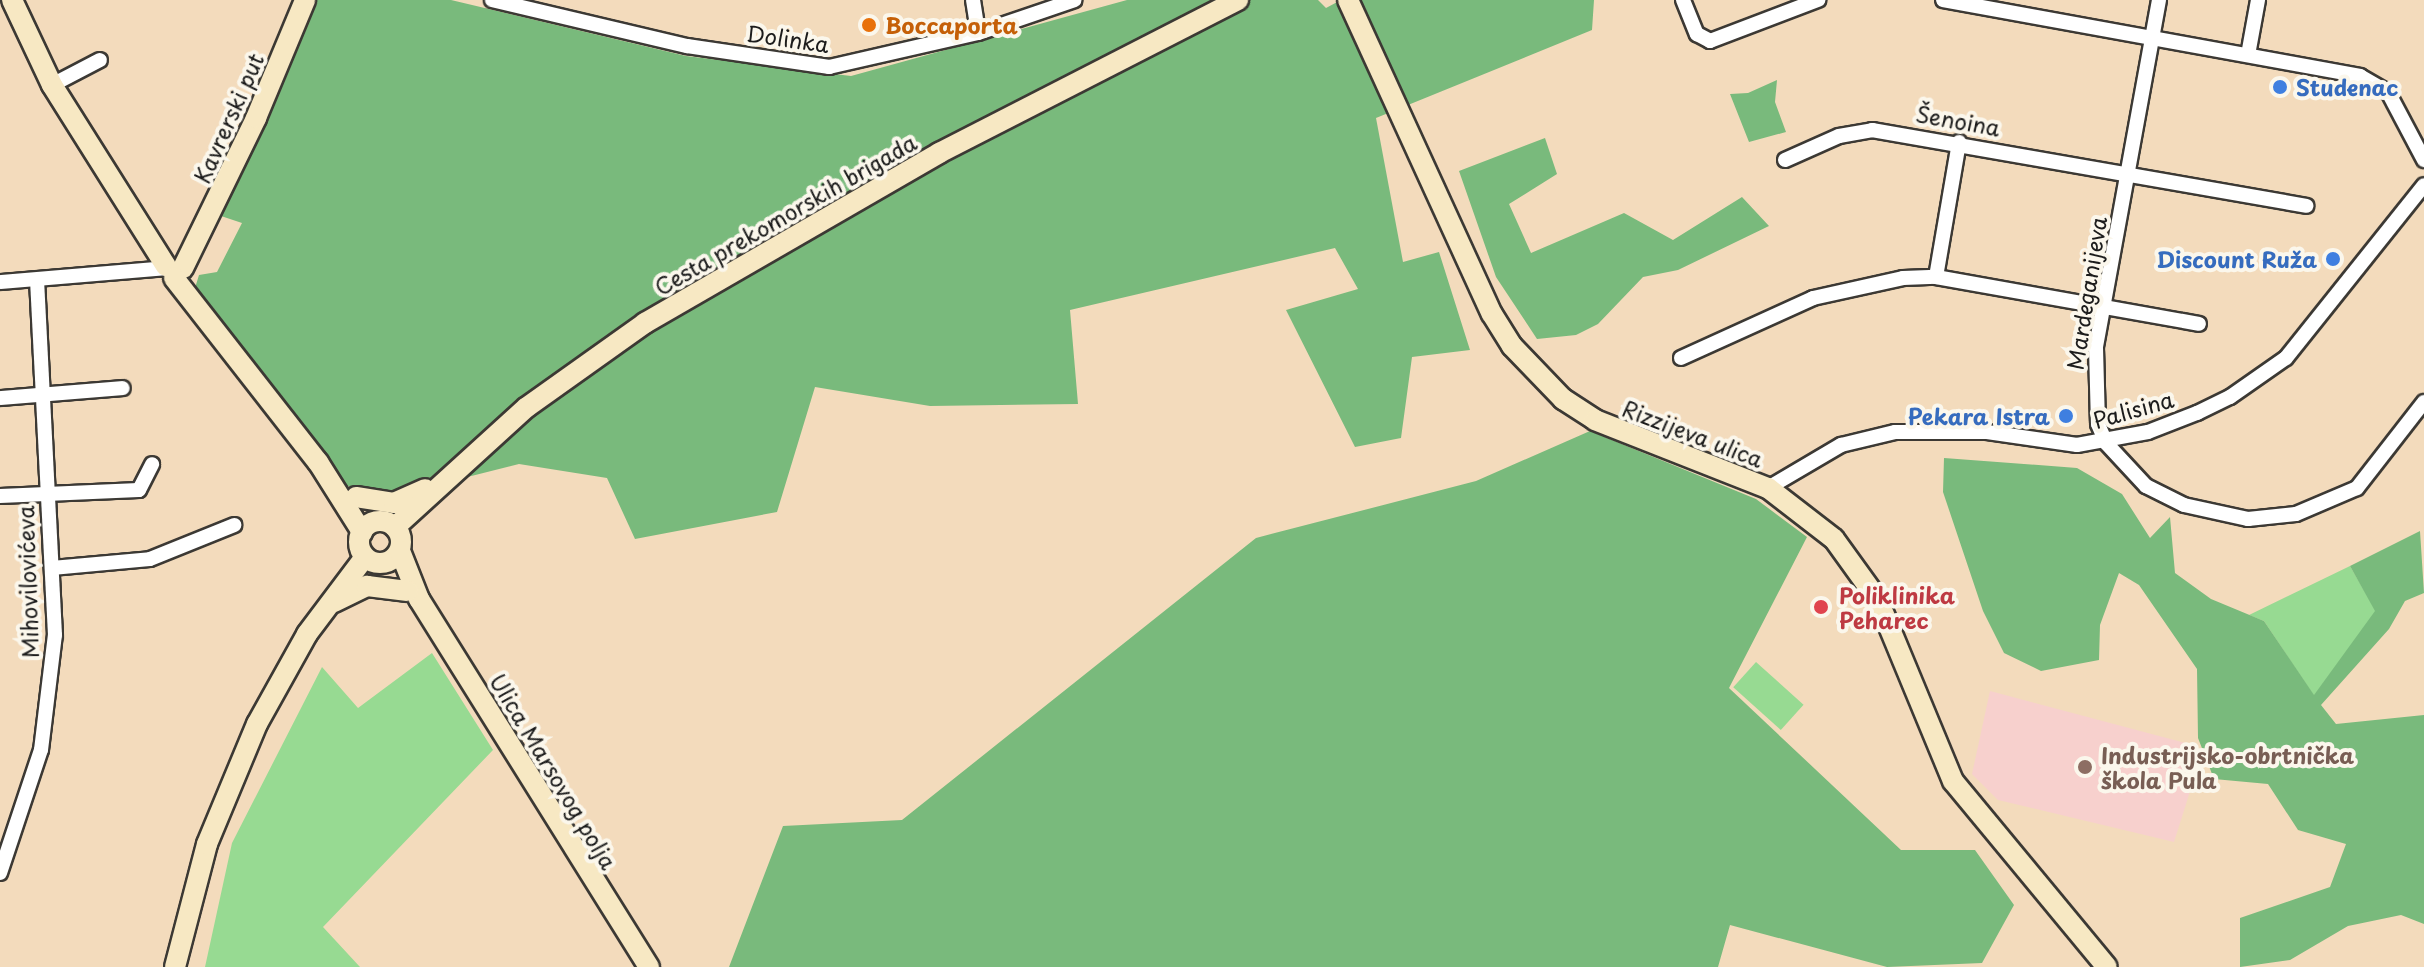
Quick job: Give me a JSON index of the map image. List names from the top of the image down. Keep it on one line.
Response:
{"streets":{"main road":["Kavrerski put","Cesta prekomorskih brigada","Rizzijeva ulica","Ulica Marsovog polja"],"street":["Dolinka","Šenoina","Mardeganijeva","Palisina","Mihovilovićeva"]},"crossings":[["Šenoina","Mardeganijeva"],["Mardeganijeva","Palisina"],["Palisina","Rizzijeva ulica"]],"places":["Boccaporta","Studenac","Discount Ruža","Pekara Istra","Poliklinika Peharec","Industrijsko-obrtnička škola Pula"]}
